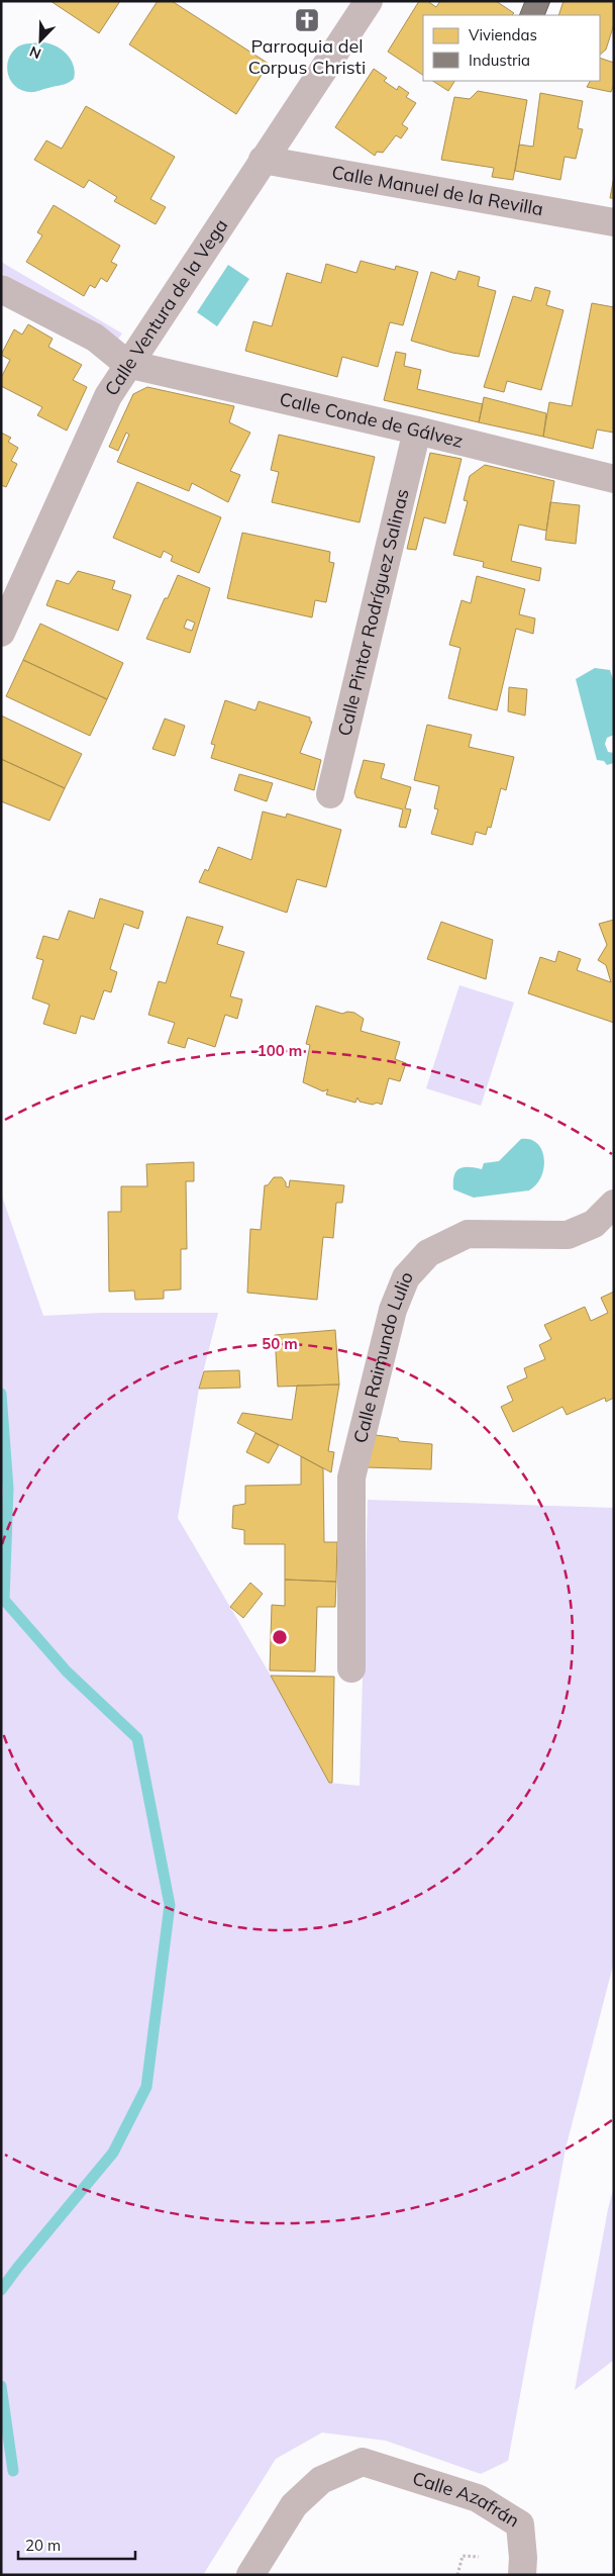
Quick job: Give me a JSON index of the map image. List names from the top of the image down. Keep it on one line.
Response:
{"streets":{"street":["Calle Manuel de la Revilla","Calle Ventura de la Vega","Calle Conde de Gálvez","Calle Pintor Rodríguez Salinas","Calle Raimundo Lulio","Calle Azafrán"]},"crossings":[["Calle Manuel de la Revilla","Calle Ventura de la Vega"],["Calle Ventura de la Vega","Calle Conde de Gálvez"],["Calle Conde de Gálvez","Calle Pintor Rodríguez Salinas"]],"places":{"church":["Parroquia del Corpus Christi"]},"legend":["Viviendas","Industria"],"scale_bar":"20 m","north":"bottom left","rings":["100 m","50 m"]}
